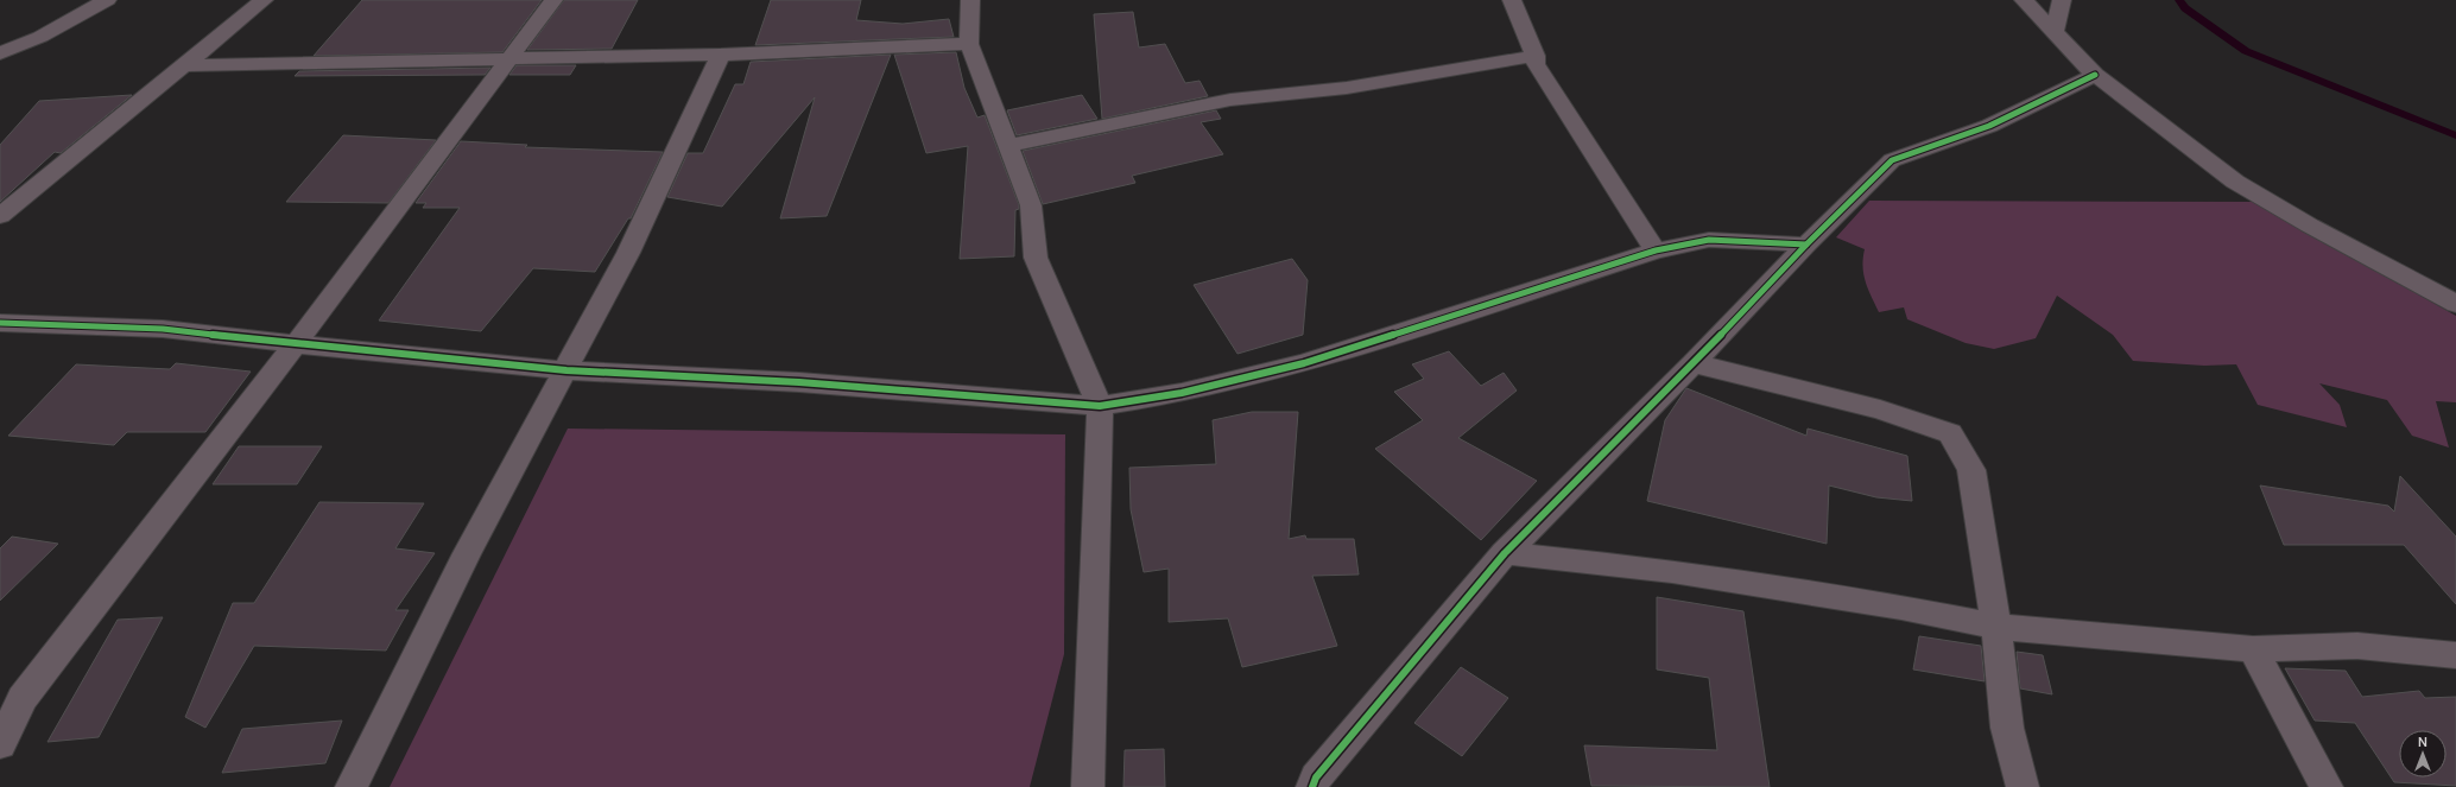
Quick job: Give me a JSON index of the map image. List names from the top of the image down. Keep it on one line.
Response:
{"north":"top"}
